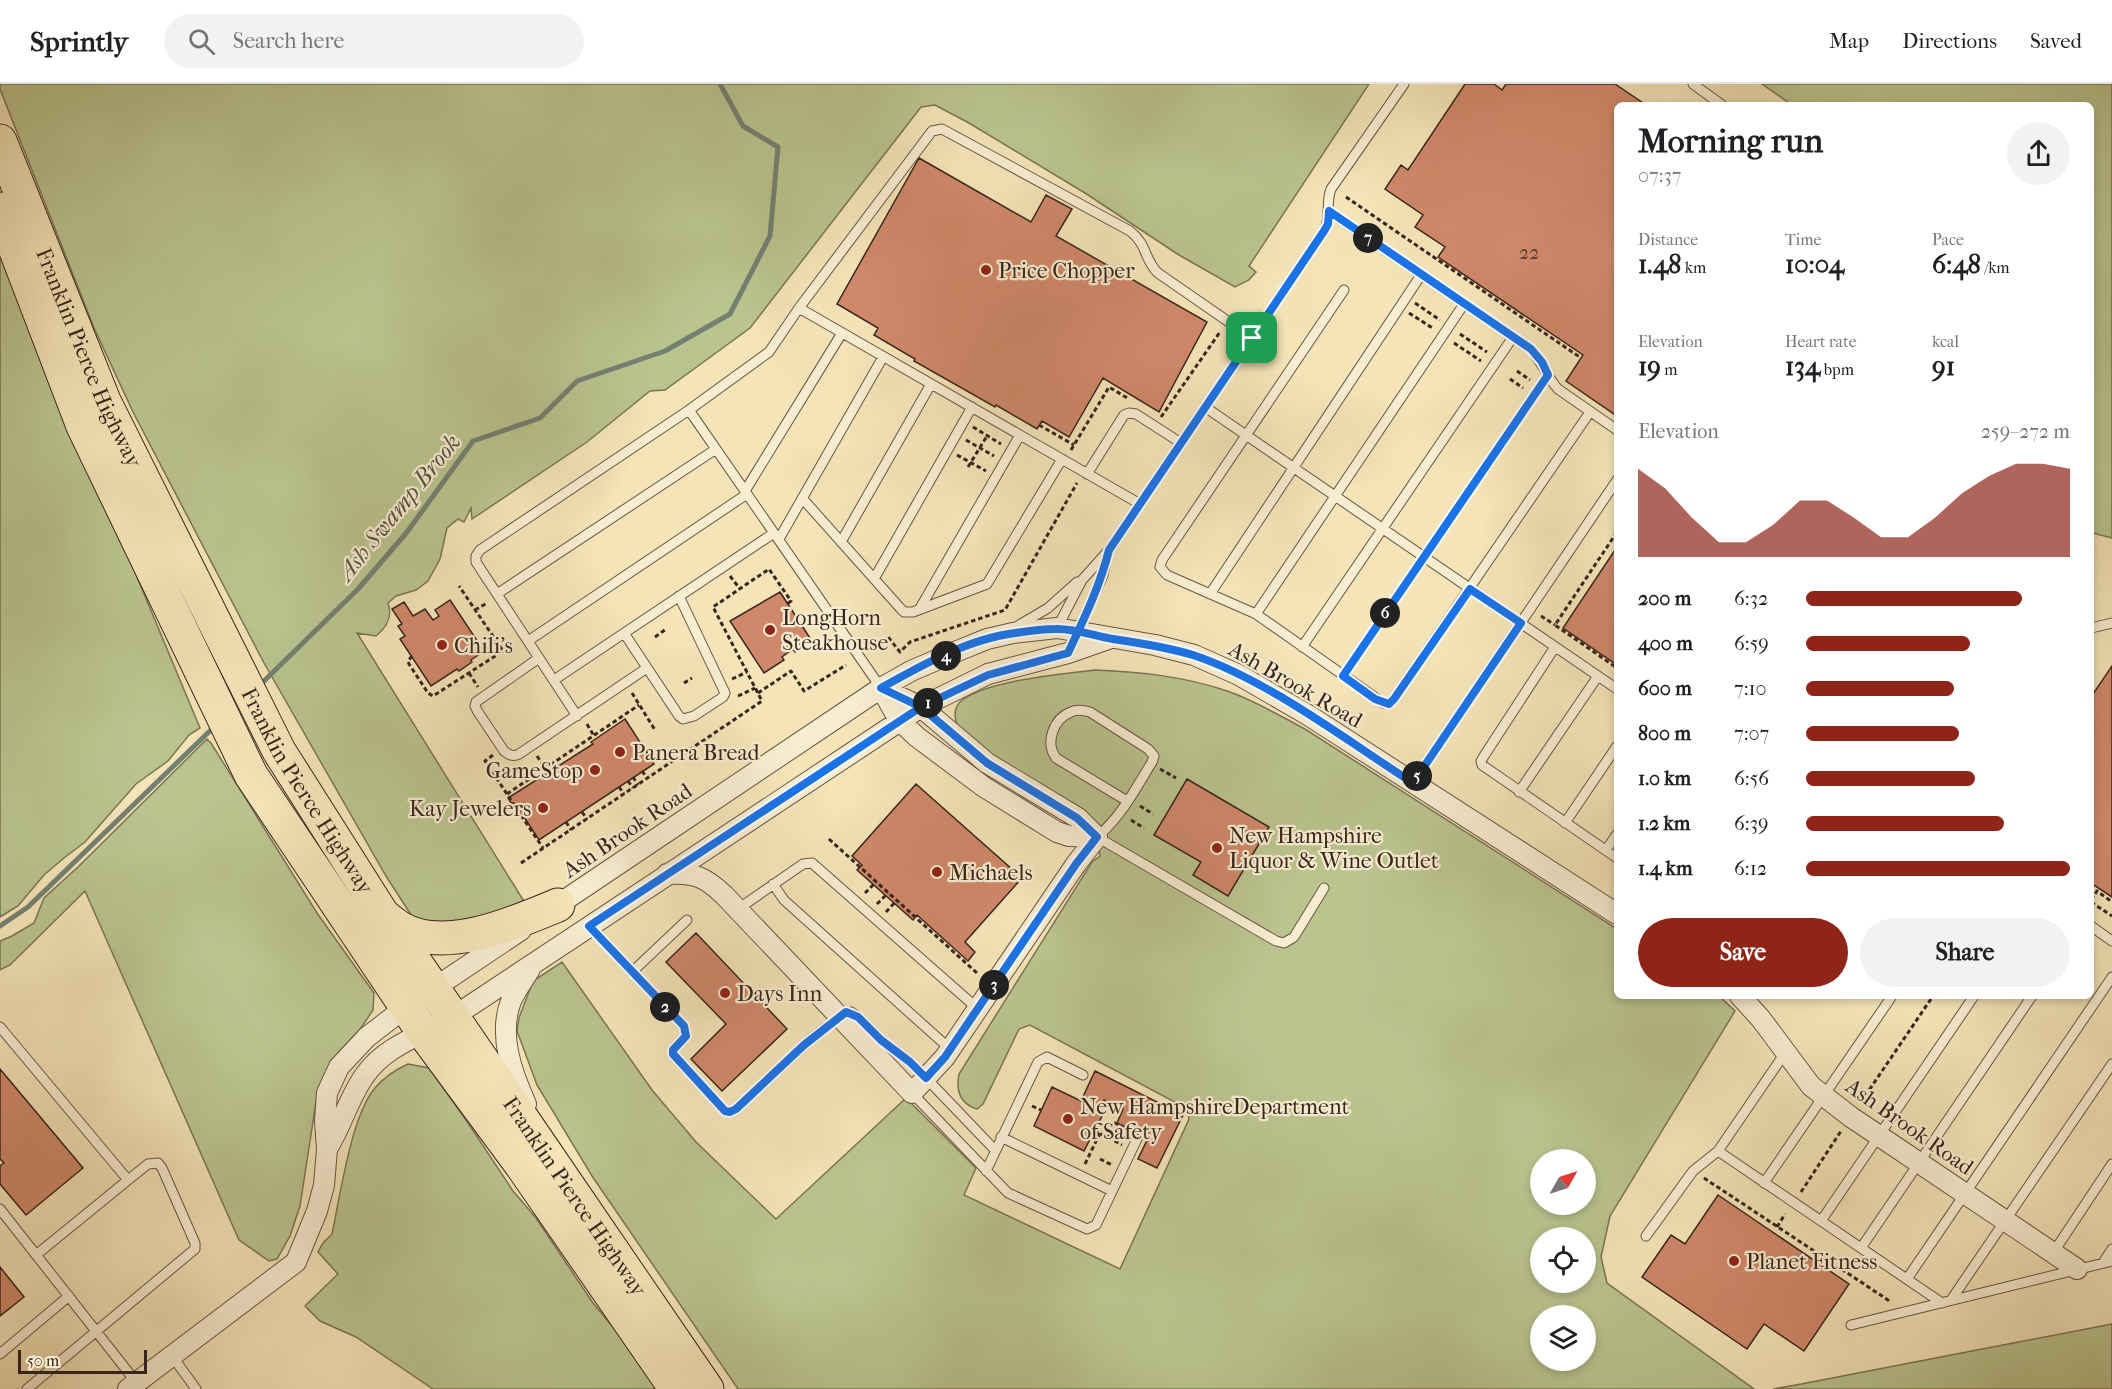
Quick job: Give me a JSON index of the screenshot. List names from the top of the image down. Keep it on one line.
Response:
{"streets":{"highway":["Franklin Pierce Highway"],"street":["Ash Brook Road"]},"crossings":[["Franklin Pierce Highway","Ash Brook Road"]],"water":["Ash Swamp Brook"],"places":["Price Chopper","LongHorn Steakhouse","Chili's","Panera Bread","GameStop","Kay Jewelers","New Hampshire Liquor & Wine Outlet","Michaels","Days Inn","New HampshireDepartment of Safety","Planet Fitness"],"house_numbers":["22"],"scale_bar":"50 m","north":"top right","page":{"header":"Sprintly","search":"Search here","nav":["Map","Directions","Saved"],"heading":["Morning run","07:37"],"stats":[["Distance","1.48 km"],["Time","10:04"],["Pace","6:48 /km"],["Elevation","19 m"],["Heart rate","134 bpm"],["kcal","91"]],"pins":["7","6","4","1","5","3","2"],"chart":["Elevation","259–272 m"],"list":[{"name":"200 m","note":"6:32"},{"name":"400 m","note":"6:59"},{"name":"600 m","note":"7:10"},{"name":"800 m","note":"7:07"},{"name":"1.0 km","note":"6:56"},{"name":"1.2 km","note":"6:39"},{"name":"1.4 km","note":"6:12"}],"buttons":["Save","Share"],"scale":"50 m"}}
